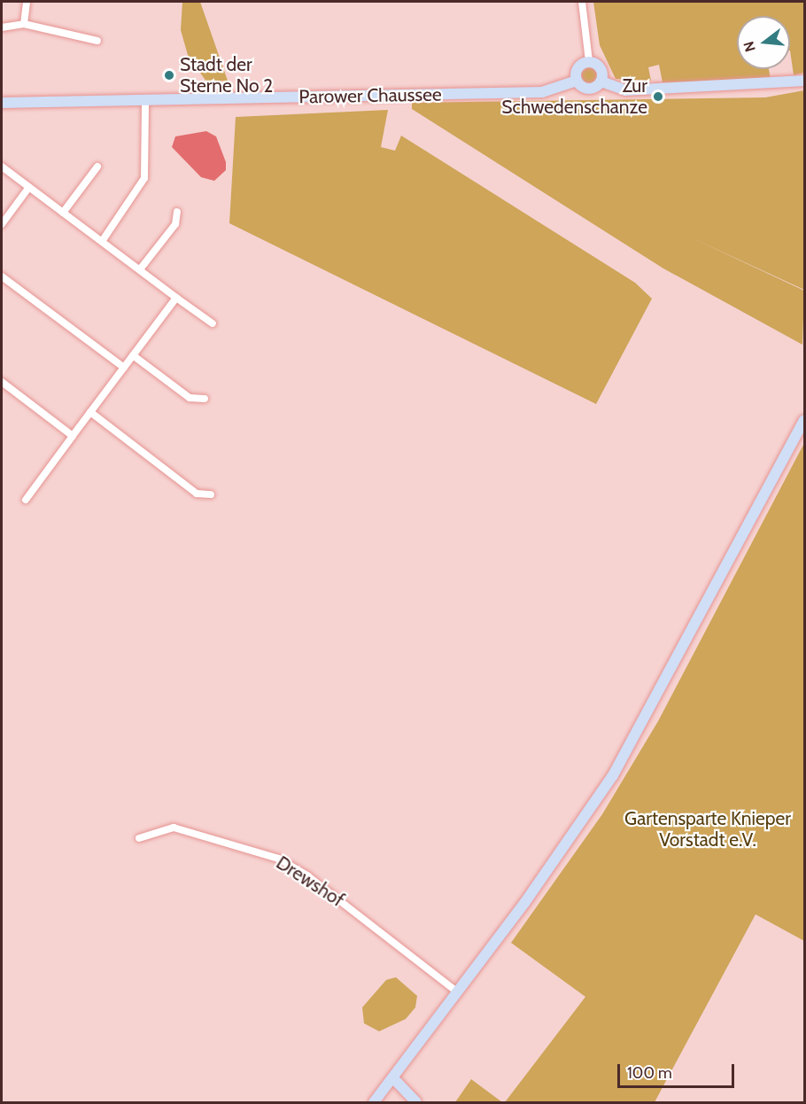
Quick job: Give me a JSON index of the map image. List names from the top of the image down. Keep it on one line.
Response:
{"streets":{"street":["Parower Chaussee","Drewshof"]},"parks":["Gartensparte Knieper Vorstadt e.V."],"places":["Stadt der Sterne No 2","Zur Schwedenschanze"],"scale_bar":"100 m","north":"left"}
